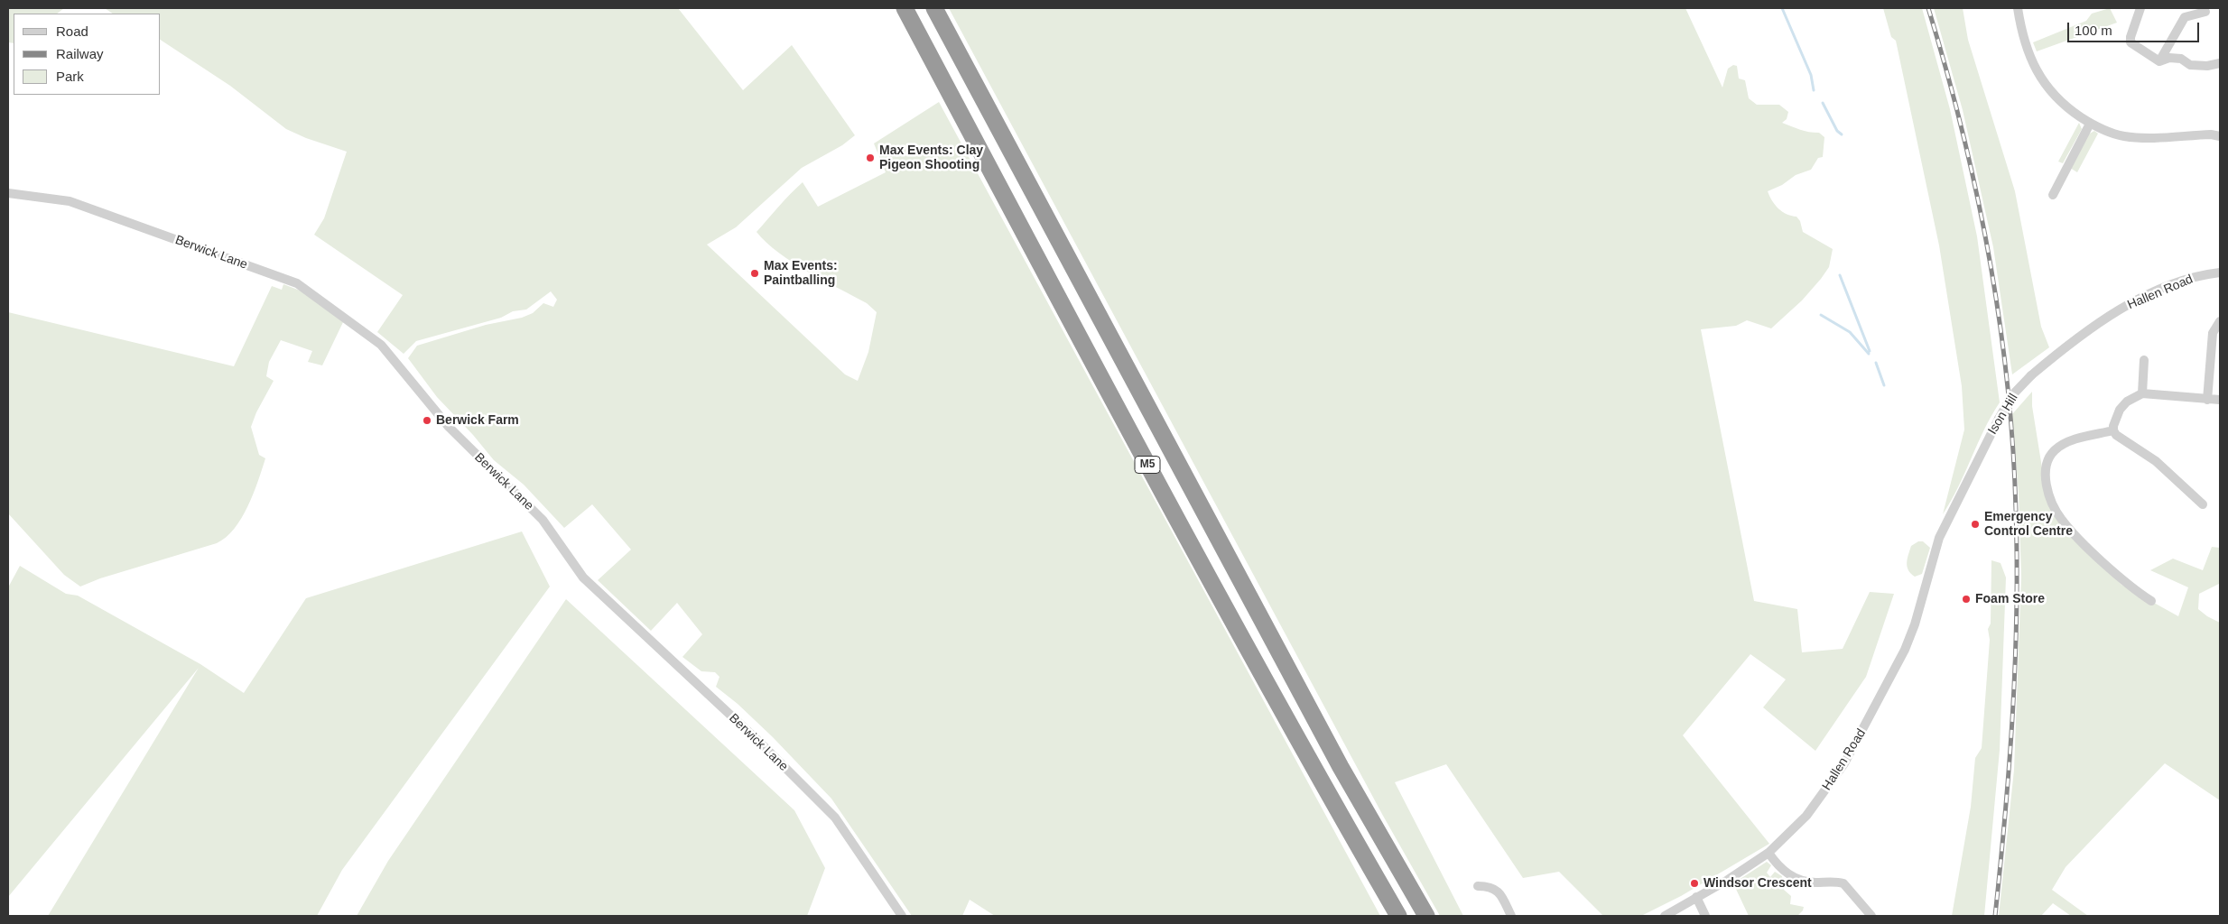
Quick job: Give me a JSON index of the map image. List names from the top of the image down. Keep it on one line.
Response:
{"streets":{"highway":["M5"],"street":["Berwick Lane","Hallen Road","Ison Hill"]},"crossings":[["Hallen Road","Ison Hill"]],"places":["Max Events: Clay Pigeon Shooting","Max Events: Paintballing","Berwick Farm","Emergency Control Centre","Foam Store","Windsor Crescent"],"legend":["Road","Railway","Park"],"scale_bar":"100 m"}
